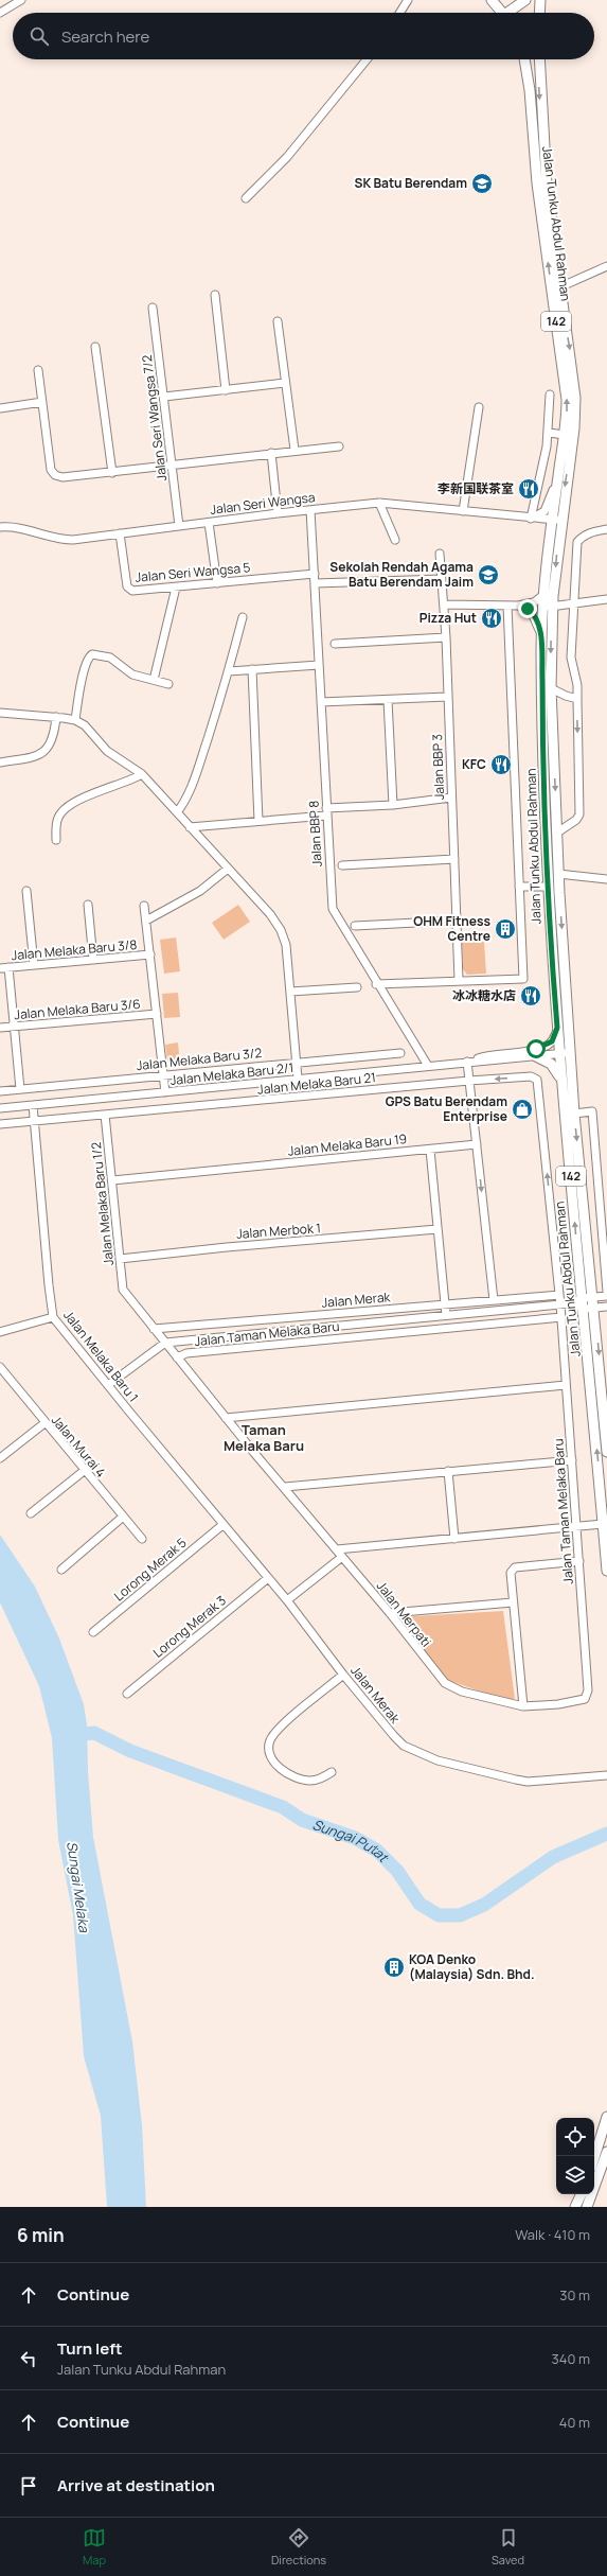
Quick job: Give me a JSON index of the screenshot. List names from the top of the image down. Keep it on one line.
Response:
{"streets":{"main road":["Jalan Tunku Abdul Rahman","142"],"street":["Jalan Seri Wangsa 7/2","Jalan Seri Wangsa","Jalan Seri Wangsa 5","Jalan BBP 3","Jalan BBP 8","Jalan Melaka Baru 3/8","Jalan Melaka Baru 3/6","Jalan Melaka Baru 3/2","Jalan Melaka Baru 2/1","Jalan Melaka Baru 21","Jalan Melaka Baru 19","Jalan Melaka Baru 1/2","Jalan Merbok 1","Jalan Merak","Jalan Taman Melaka Baru","Jalan Melaka Baru 1","Jalan Murai 4","Lorong Merak 5","Jalan Merpati","Lorong Merak 3"]},"crossings":[["Jalan Tunku Abdul Rahman","Jalan Seri Wangsa"],["Jalan Seri Wangsa 7/2","Jalan Seri Wangsa"],["Jalan Seri Wangsa","Jalan Seri Wangsa 5"],["Jalan Seri Wangsa","Jalan BBP 8"],["Jalan Seri Wangsa 5","Jalan BBP 8"],["Jalan BBP 8","Jalan Melaka Baru 2/1"],["Jalan Melaka Baru 2/1","Jalan Melaka Baru 1"],["Jalan Melaka Baru 21","Jalan Melaka Baru 1/2"],["Jalan Melaka Baru 21","Jalan Merak"],["Jalan Melaka Baru 21","Jalan Taman Melaka Baru"],["Jalan Melaka Baru 21","Jalan Melaka Baru 1"],["Jalan Melaka Baru 19","Jalan Melaka Baru 1/2"],["Jalan Melaka Baru 1/2","Jalan Merbok 1"],["Jalan Melaka Baru 1/2","Jalan Merpati"],["Jalan Merak","Jalan Taman Melaka Baru"],["Jalan Merak","Jalan Melaka Baru 1"],["Jalan Merak","Lorong Merak 5"],["Jalan Merak","Jalan Merpati"],["Jalan Merak","Lorong Merak 3"],["Jalan Taman Melaka Baru","Jalan Merpati"]],"districts":["Taman Melaka Baru"],"water":["Sungai Putat","Sungai Melaka"],"places":{"school or university":["SK Batu Berendam","Sekolah Rendah Agama Batu Berendam Jaim"],"restaurant":["李新国联茶室","Pizza Hut","KFC","冰冰糖水店"],"building":["OHM Fitness Centre","KOA Denko (Malaysia) Sdn. Bhd."],"shop":["GPS Batu Berendam Enterprise"]},"page":{"search":"Search here","heading":["6 min","Walk · 410 m"],"list":[["Continue","30 m"],["Turn left","Jalan Tunku Abdul Rahman","340 m"],["Continue","40 m"],"Arrive at destination"],"nav":["Map","Directions","Saved"]}}
